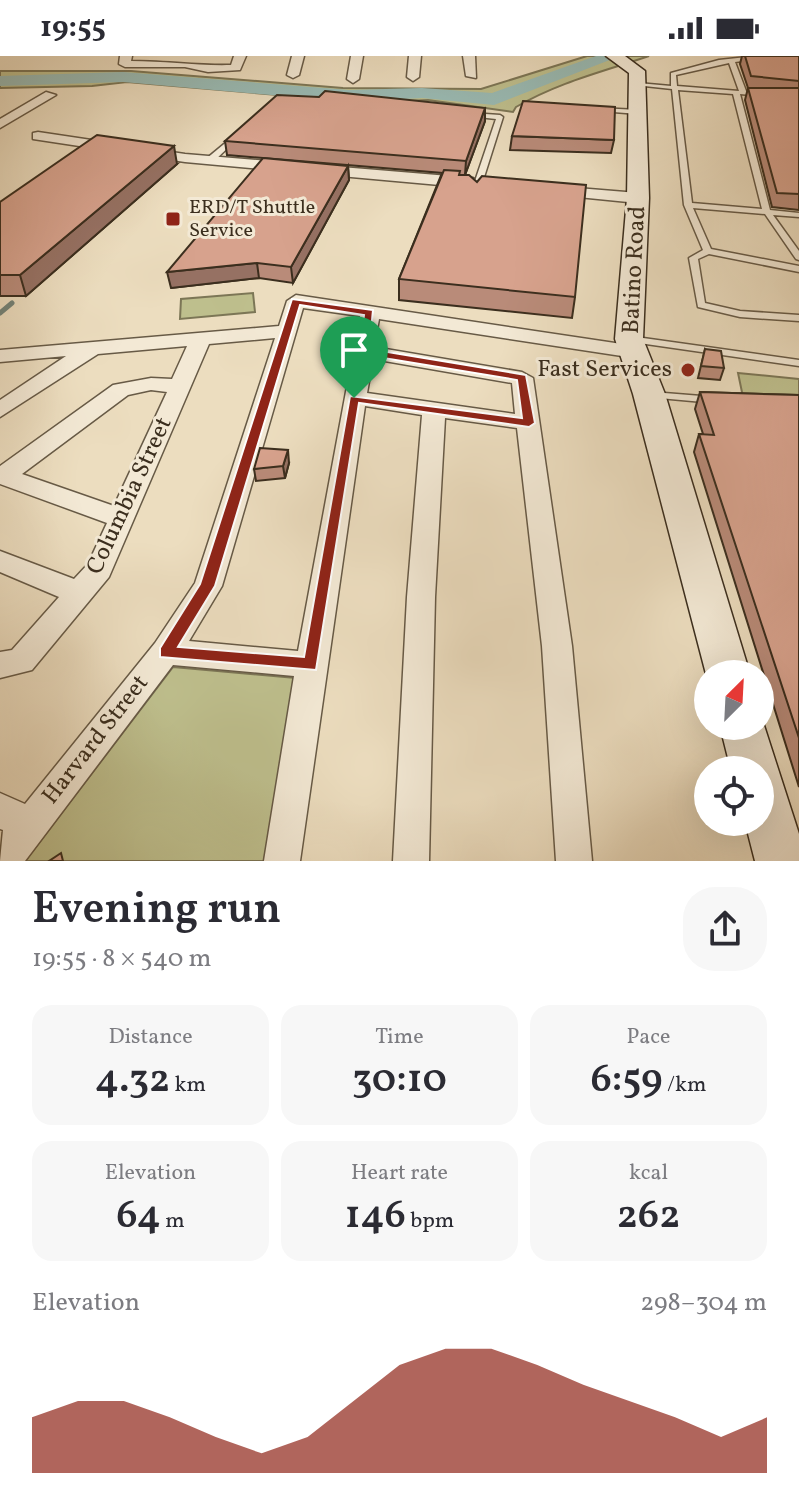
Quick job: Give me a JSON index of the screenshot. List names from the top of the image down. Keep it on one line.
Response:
{"streets":{"main road":["Batino Road"],"street":["Columbia Street","Harvard Street"]},"places":{"transit":["ERD/T Shuttle Service"],"other":["Fast Services"]},"north":"top right","page":{"status":"19:55","heading":["Evening run","19:55 · 8 × 540 m"],"stats":[["Distance","4.32 km"],["Time","30:10"],["Pace","6:59 /km"],["Elevation","64 m"],["Heart rate","146 bpm"],["kcal","262"]],"chart":["Elevation","298–304 m"]}}
